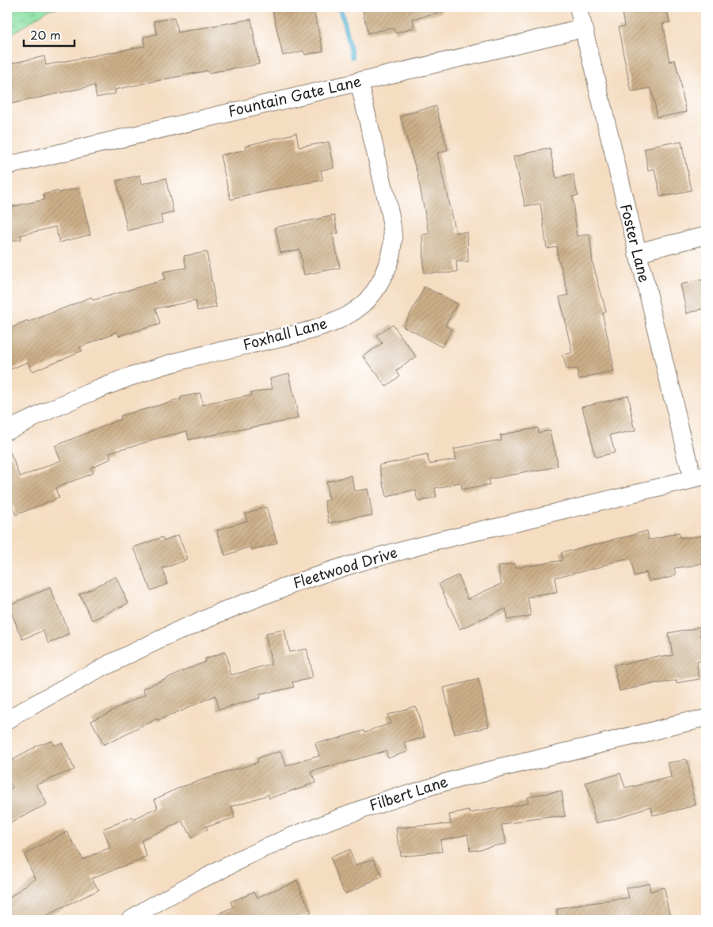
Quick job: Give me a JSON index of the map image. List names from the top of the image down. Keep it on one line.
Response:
{"streets":{"street":["Fountain Gate Lane","Foster Lane","Foxhall Lane","Fleetwood Drive","Filbert Lane"]},"crossings":[["Fountain Gate Lane","Foster Lane"],["Fountain Gate Lane","Foxhall Lane"],["Foster Lane","Fleetwood Drive"]],"scale_bar":"20 m"}
